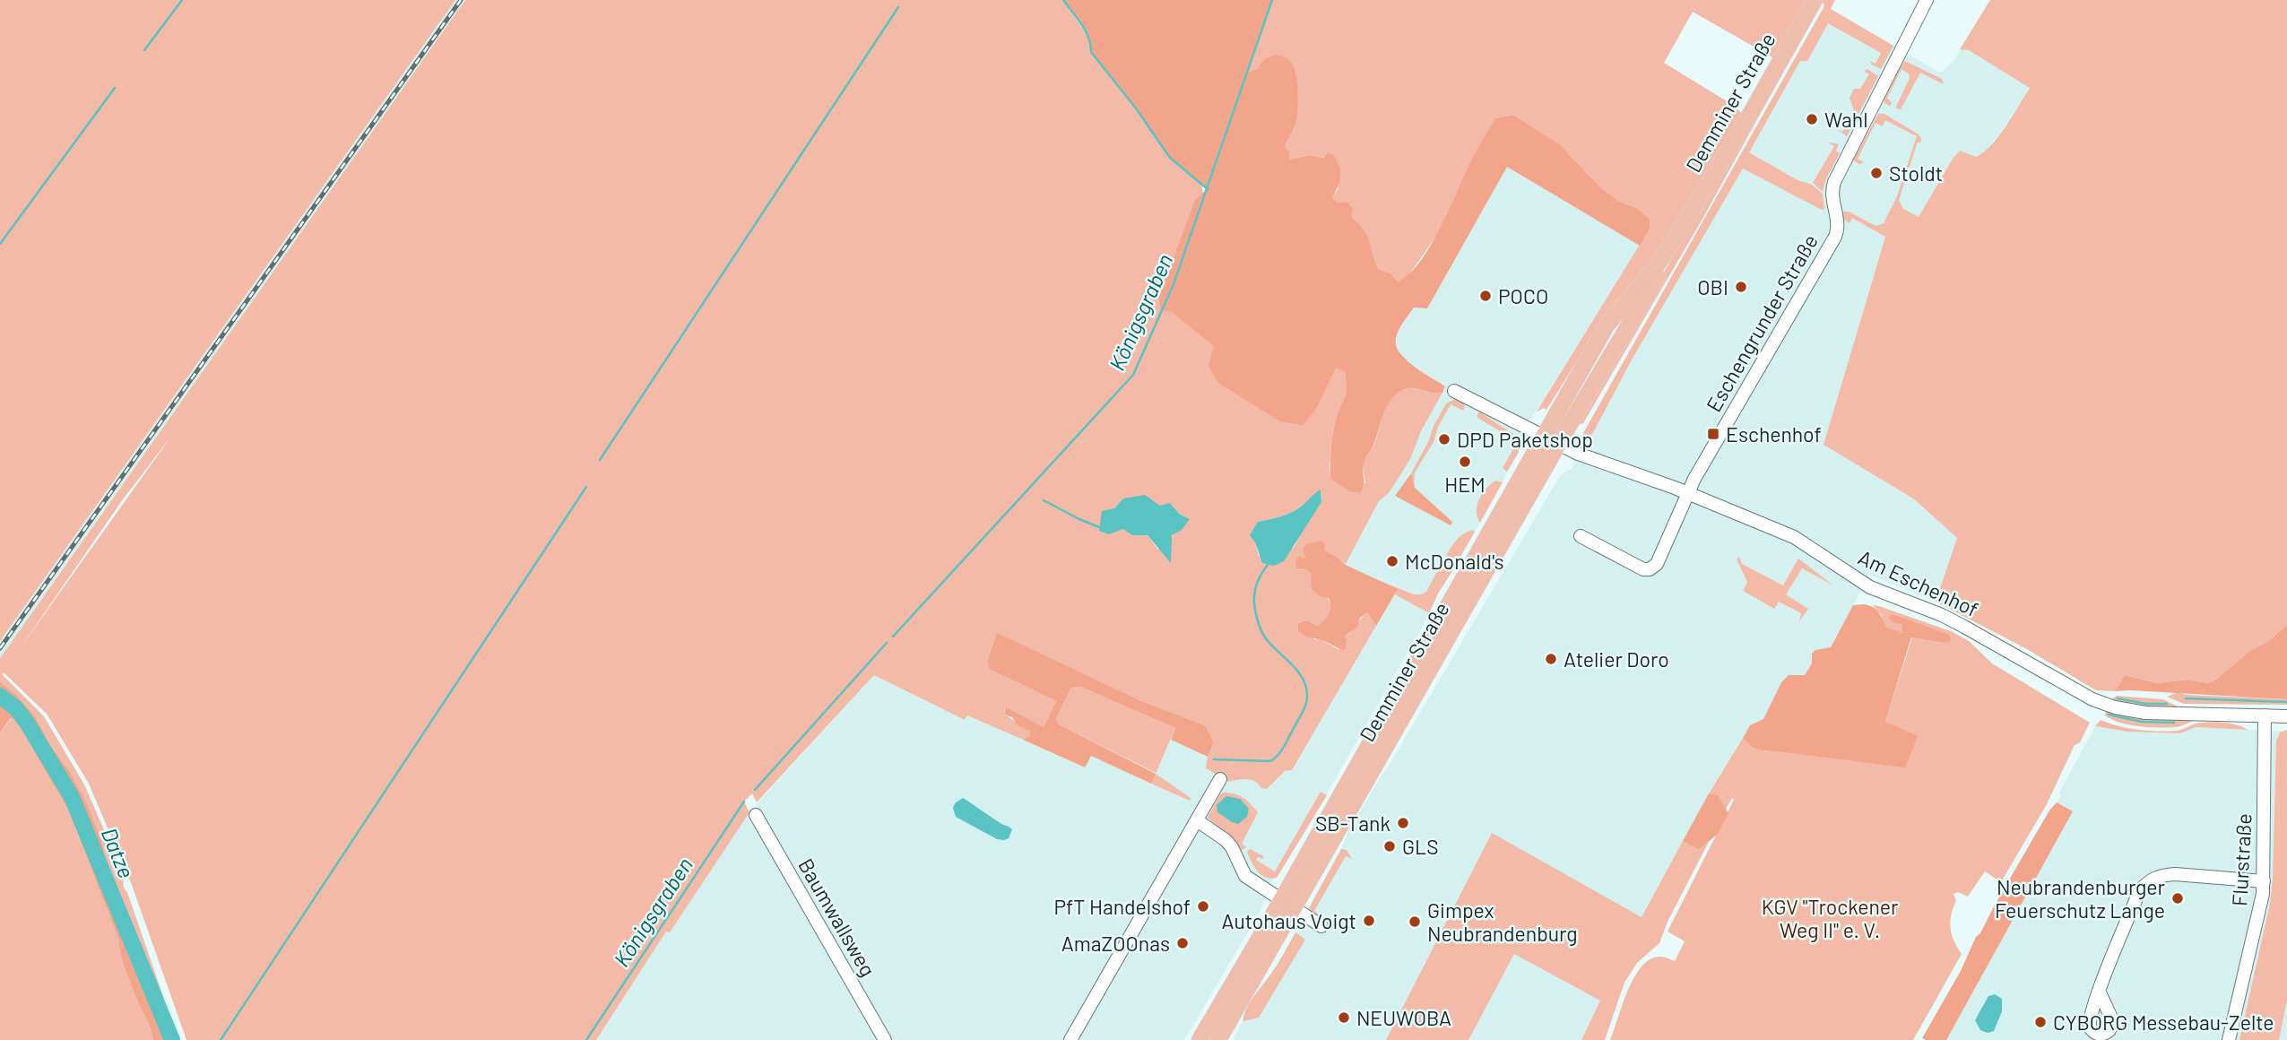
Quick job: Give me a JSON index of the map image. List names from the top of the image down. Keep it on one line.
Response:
{"streets":{"main road":["Demminer Straße"],"street":["Eschengrunder Straße","Am Eschenhof","Flurstraße","Baumwallsweg"]},"crossings":[["Demminer Straße","Am Eschenhof"],["Eschengrunder Straße","Am Eschenhof"],["Am Eschenhof","Flurstraße"]],"water":["Königsgraben","Datze"],"parks":["KGV \"Trockener Weg II\" e. V."],"places":{"other":["Wahl","Stoldt","OBI","POCO","DPD Paketshop","HEM","McDonald's","Atelier Doro","SB-Tank","GLS","Neubrandenburger Feuerschutz Lange","PfT Handelshof","Autohaus Voigt","Gimpex Neubrandenburg","AmaZOOnas","NEUWOBA","CYBORG Messebau-Zelte"],"transit":["Eschenhof"]}}
